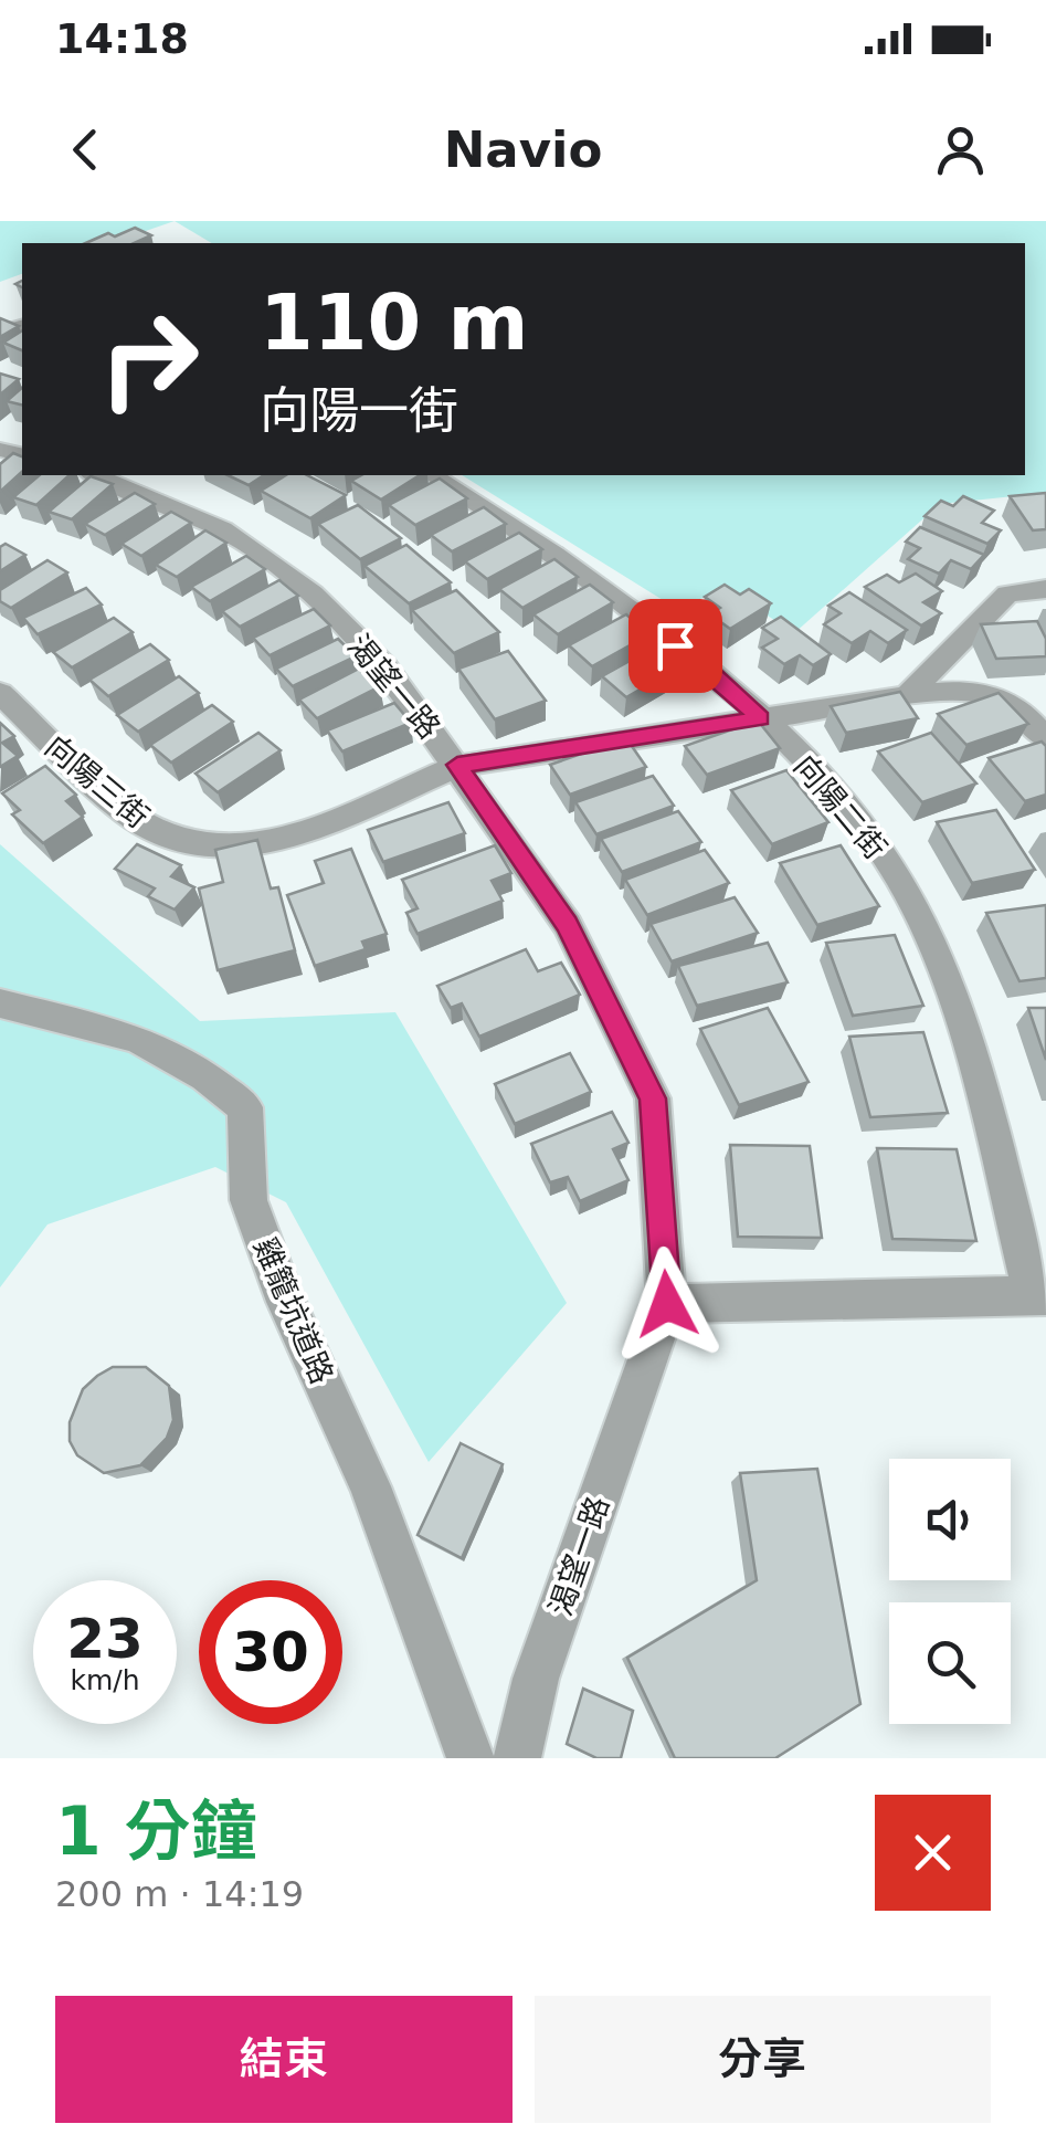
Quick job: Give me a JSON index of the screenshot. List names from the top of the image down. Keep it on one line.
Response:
{"streets":{"street":["渴望一路","向陽三街","向陽二街","雞籠坑道路"]},"crossings":[["渴望一路","向陽三街"],["向陽三街","向陽二街"]],"page":{"status":"14:18","header":"Navio","turn":["110 m","向陽一街"],"speed":"23 km/h","limit":"30","heading":["1 分鐘","200 m · 14:19"],"buttons":["結束","分享"]}}
